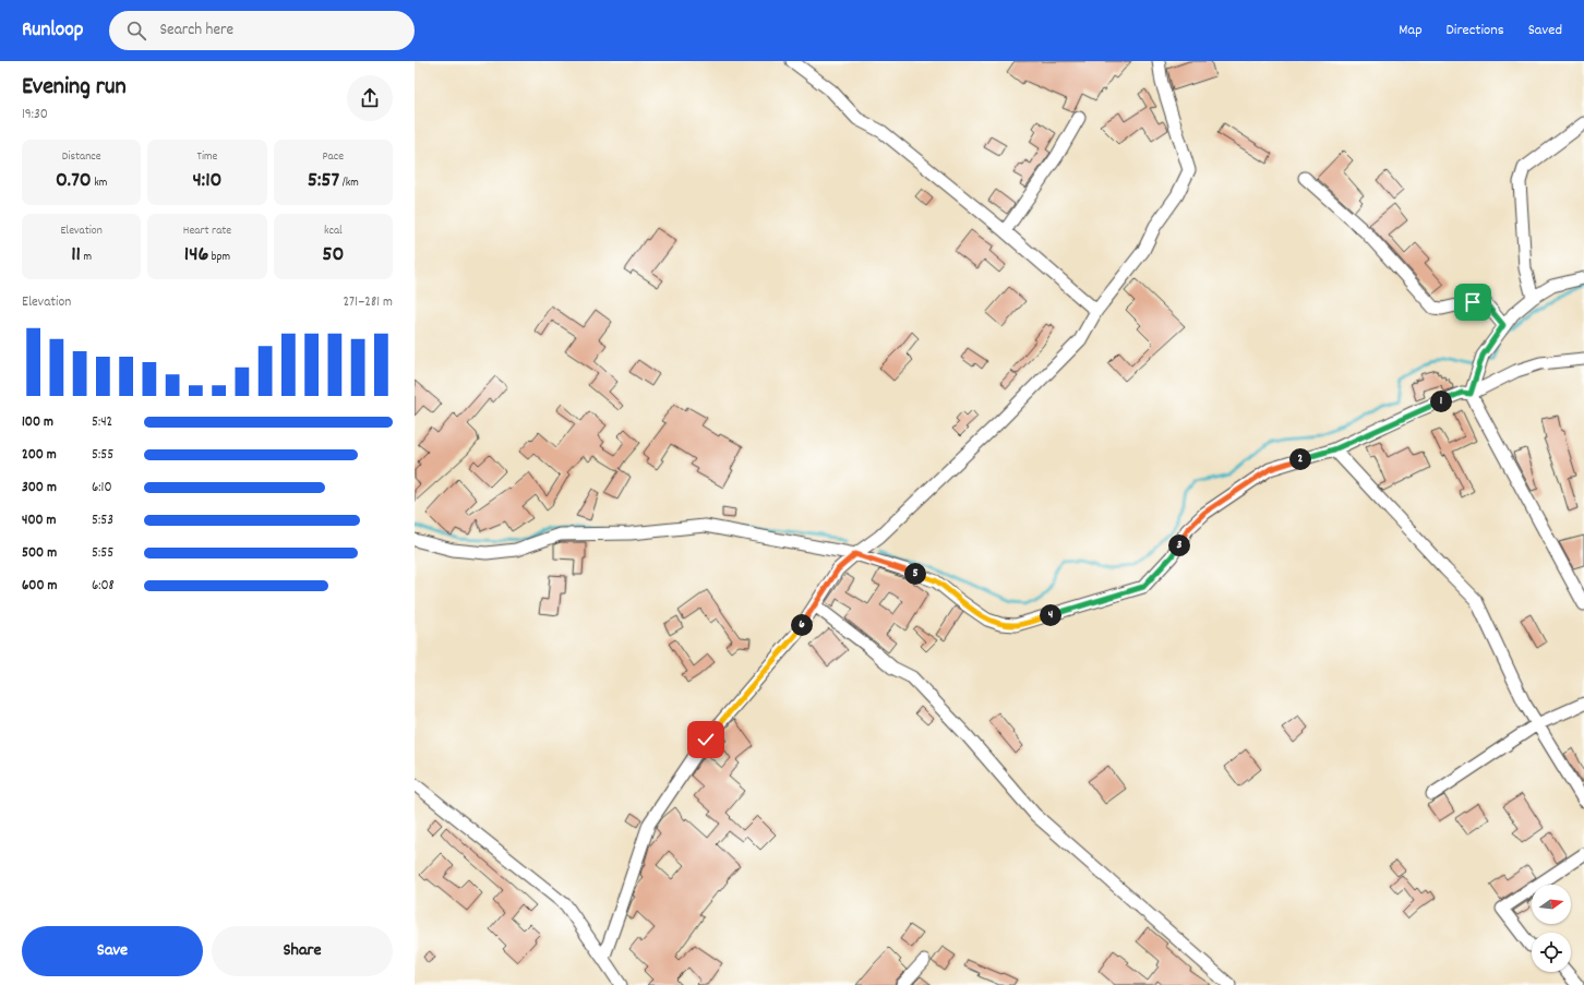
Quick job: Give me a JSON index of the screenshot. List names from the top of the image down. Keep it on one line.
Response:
{"north":"right","page":{"header":"Runloop","search":"Search here","nav":["Map","Directions","Saved"],"heading":["Evening run","19:30"],"stats":[["Distance","0.70 km"],["Time","4:10"],["Pace","5:57 /km"],["Elevation","11 m"],["Heart rate","146 bpm"],["kcal","50"]],"chart":["Elevation","271–281 m"],"pins":["1","2","3","5","4","6"],"list":[{"name":"100 m","note":"5:42"},{"name":"200 m","note":"5:55"},{"name":"300 m","note":"6:10"},{"name":"400 m","note":"5:53"},{"name":"500 m","note":"5:55"},{"name":"600 m","note":"6:08"}],"buttons":["Save","Share"]}}
